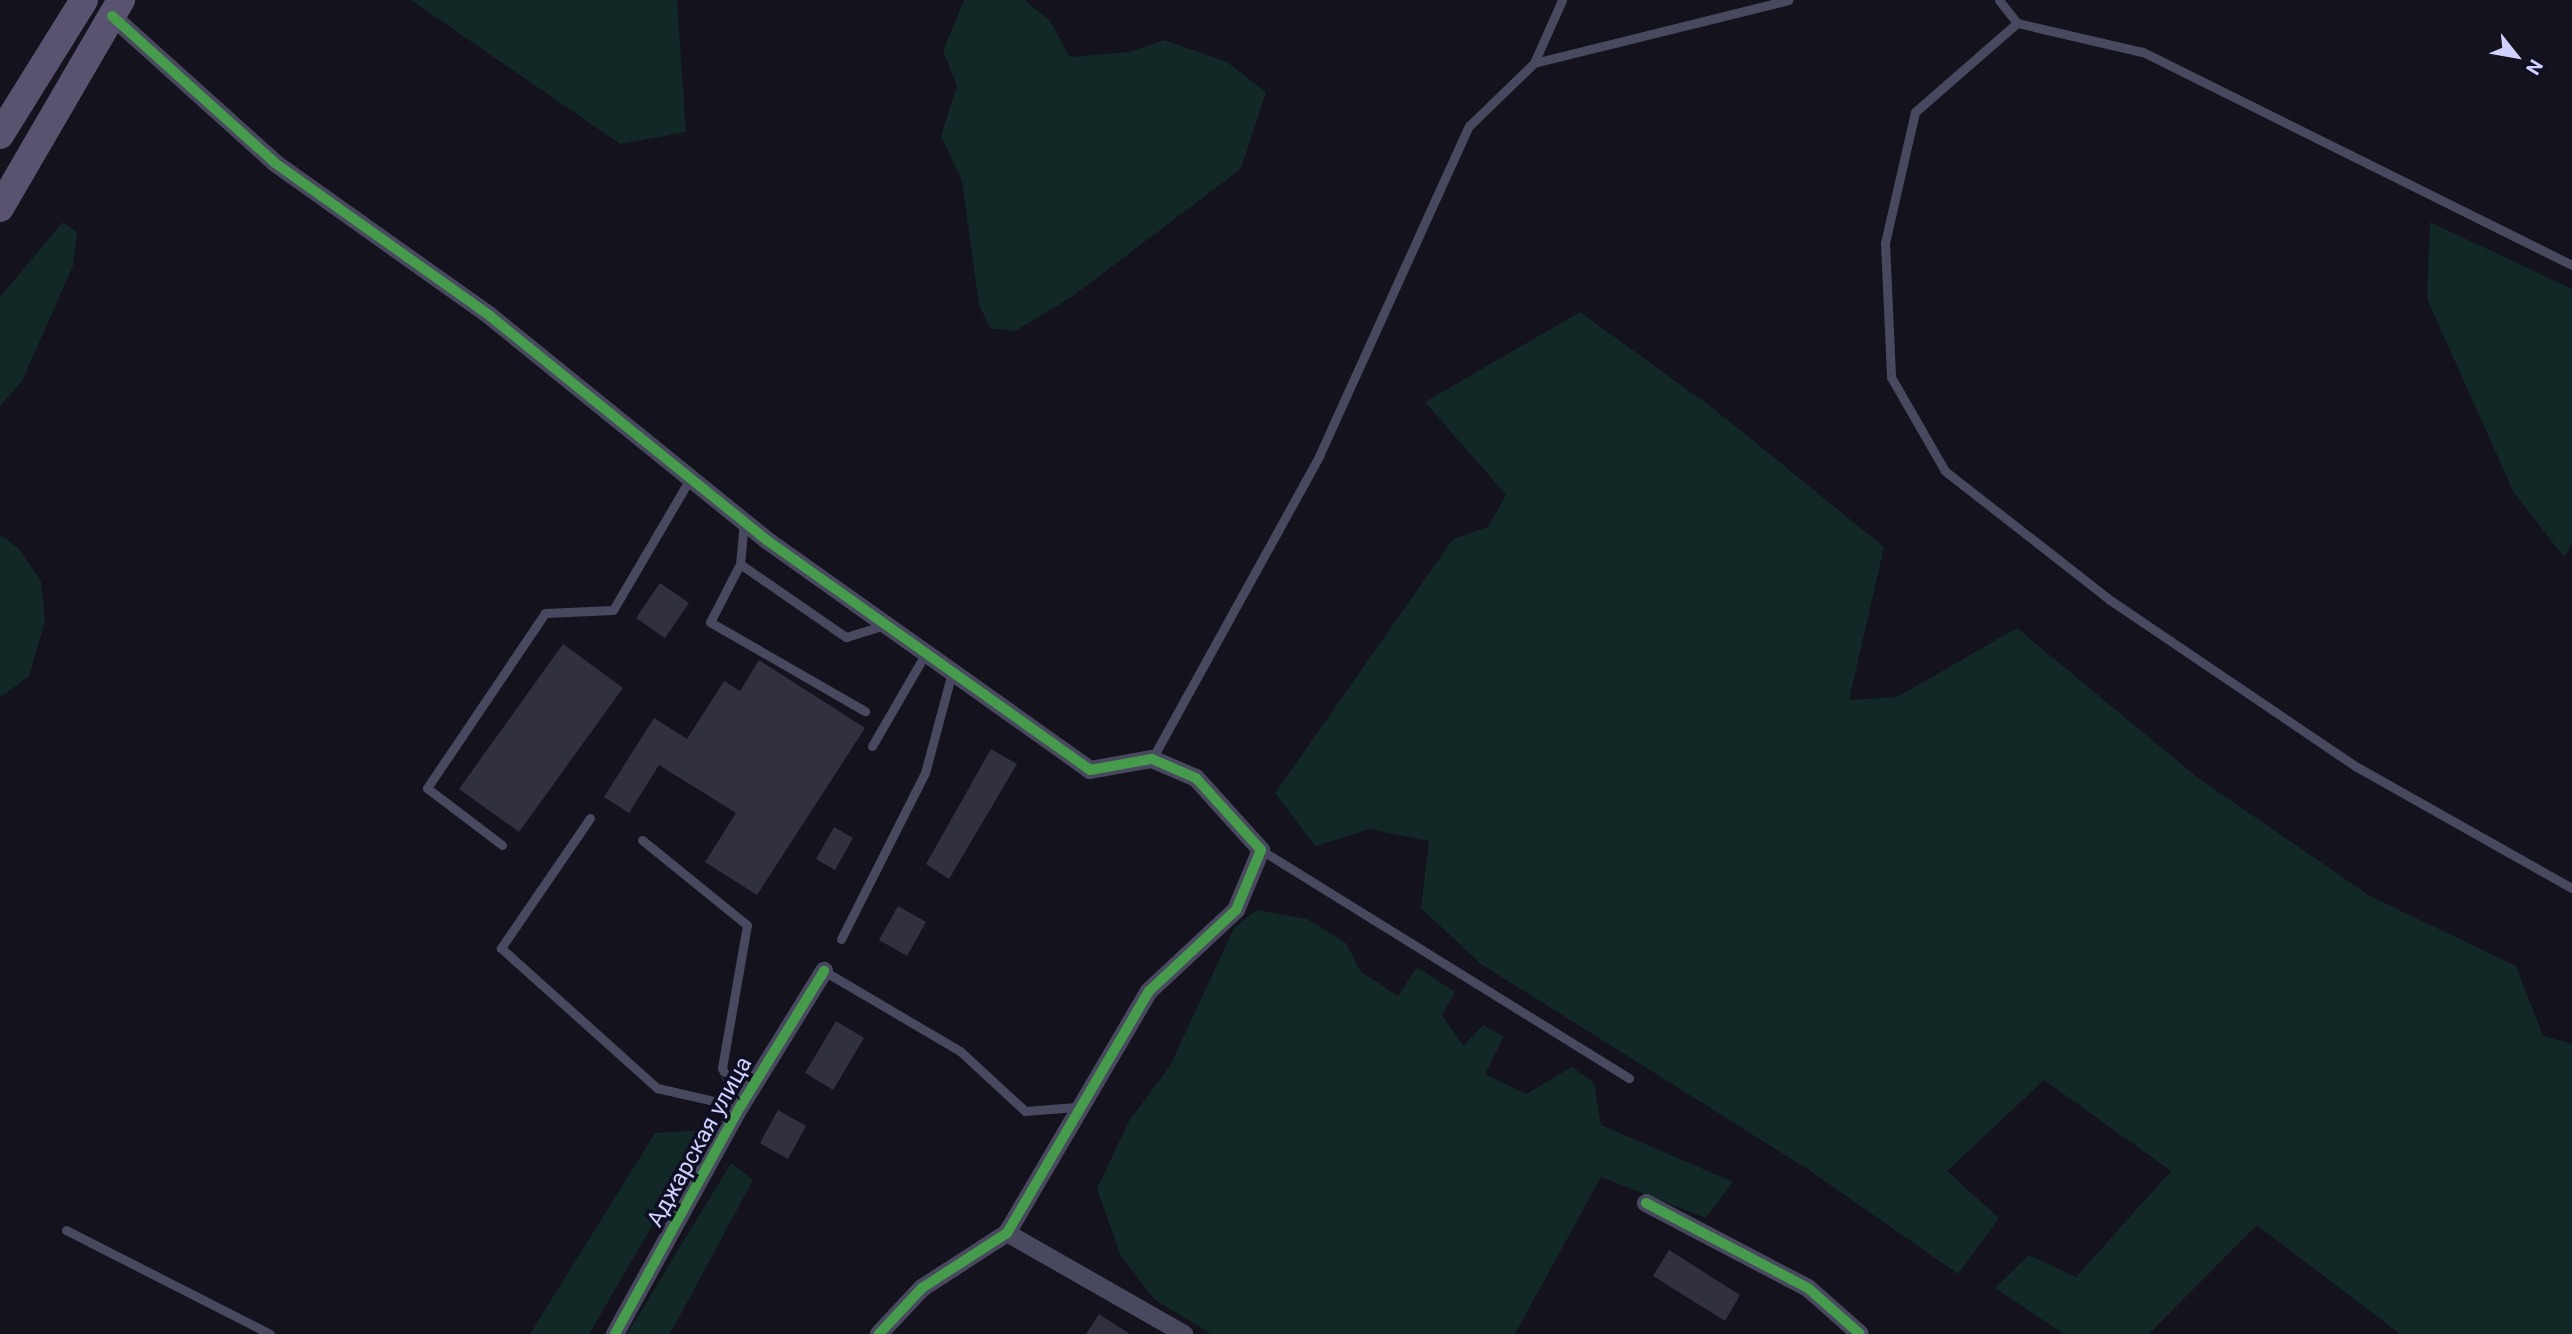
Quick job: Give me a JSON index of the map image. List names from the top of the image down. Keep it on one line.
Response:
{"streets":{"street":["Аджарская улица"]},"north":"bottom right"}
